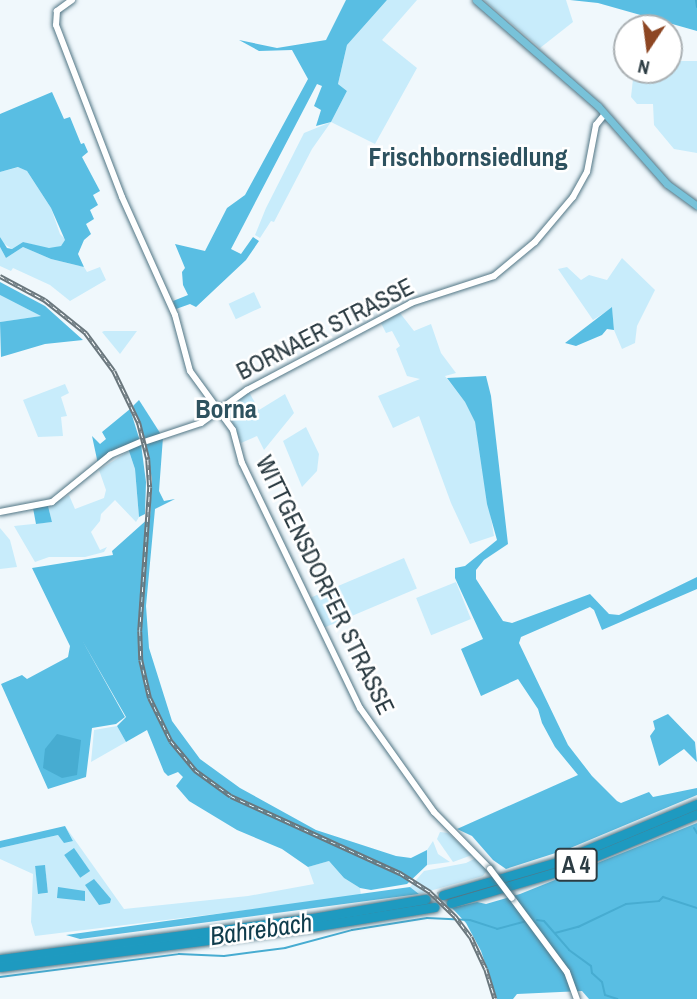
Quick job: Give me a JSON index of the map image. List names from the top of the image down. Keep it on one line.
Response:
{"streets":{"highway":["A 4"],"street":["BORNAER STRASSE","WITTGENSDORFER STRASSE"]},"crossings":[["BORNAER STRASSE","WITTGENSDORFER STRASSE"]],"districts":["Frischbornsiedlung","Borna"],"water":["Bahrebach"],"north":"bottom"}
